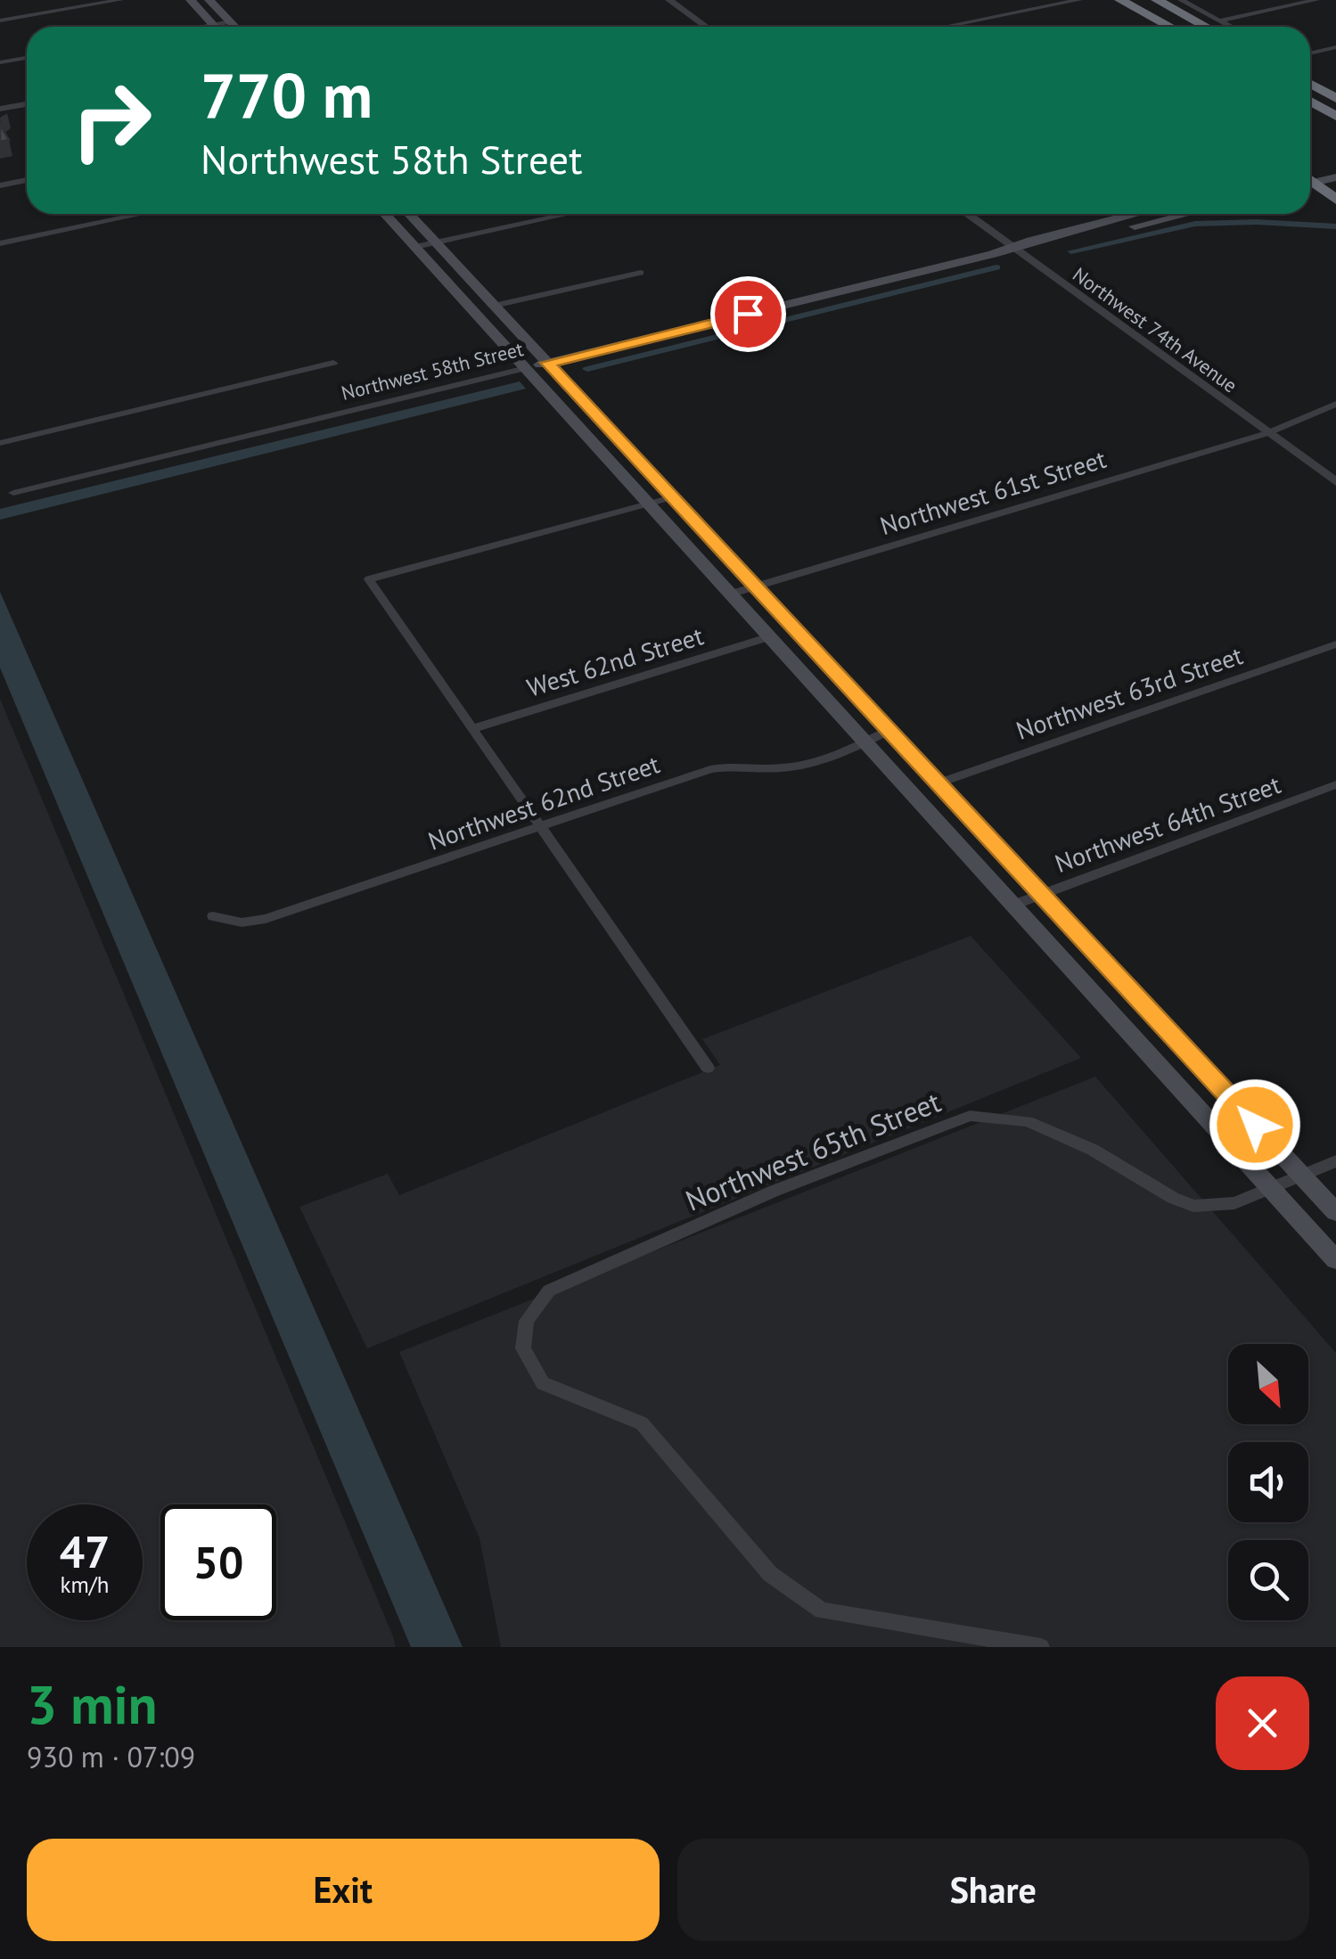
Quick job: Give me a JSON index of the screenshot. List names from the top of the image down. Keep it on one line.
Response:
{"streets":{"main road":["Northwest 58th Street"],"street":["Northwest 74th Avenue","Northwest 61st Street","West 62nd Street","Northwest 63rd Street","Northwest 62nd Street","Northwest 64th Street","Northwest 65th Street"]},"crossings":[["Northwest 74th Avenue","Northwest 58th Street"],["Northwest 74th Avenue","Northwest 61st Street"]],"north":"bottom right","page":{"turn":["770 m","Northwest 58th Street"],"speed":"47 km/h","limit":"50","heading":["3 min","930 m · 07:09"],"buttons":["Exit","Share"]}}
